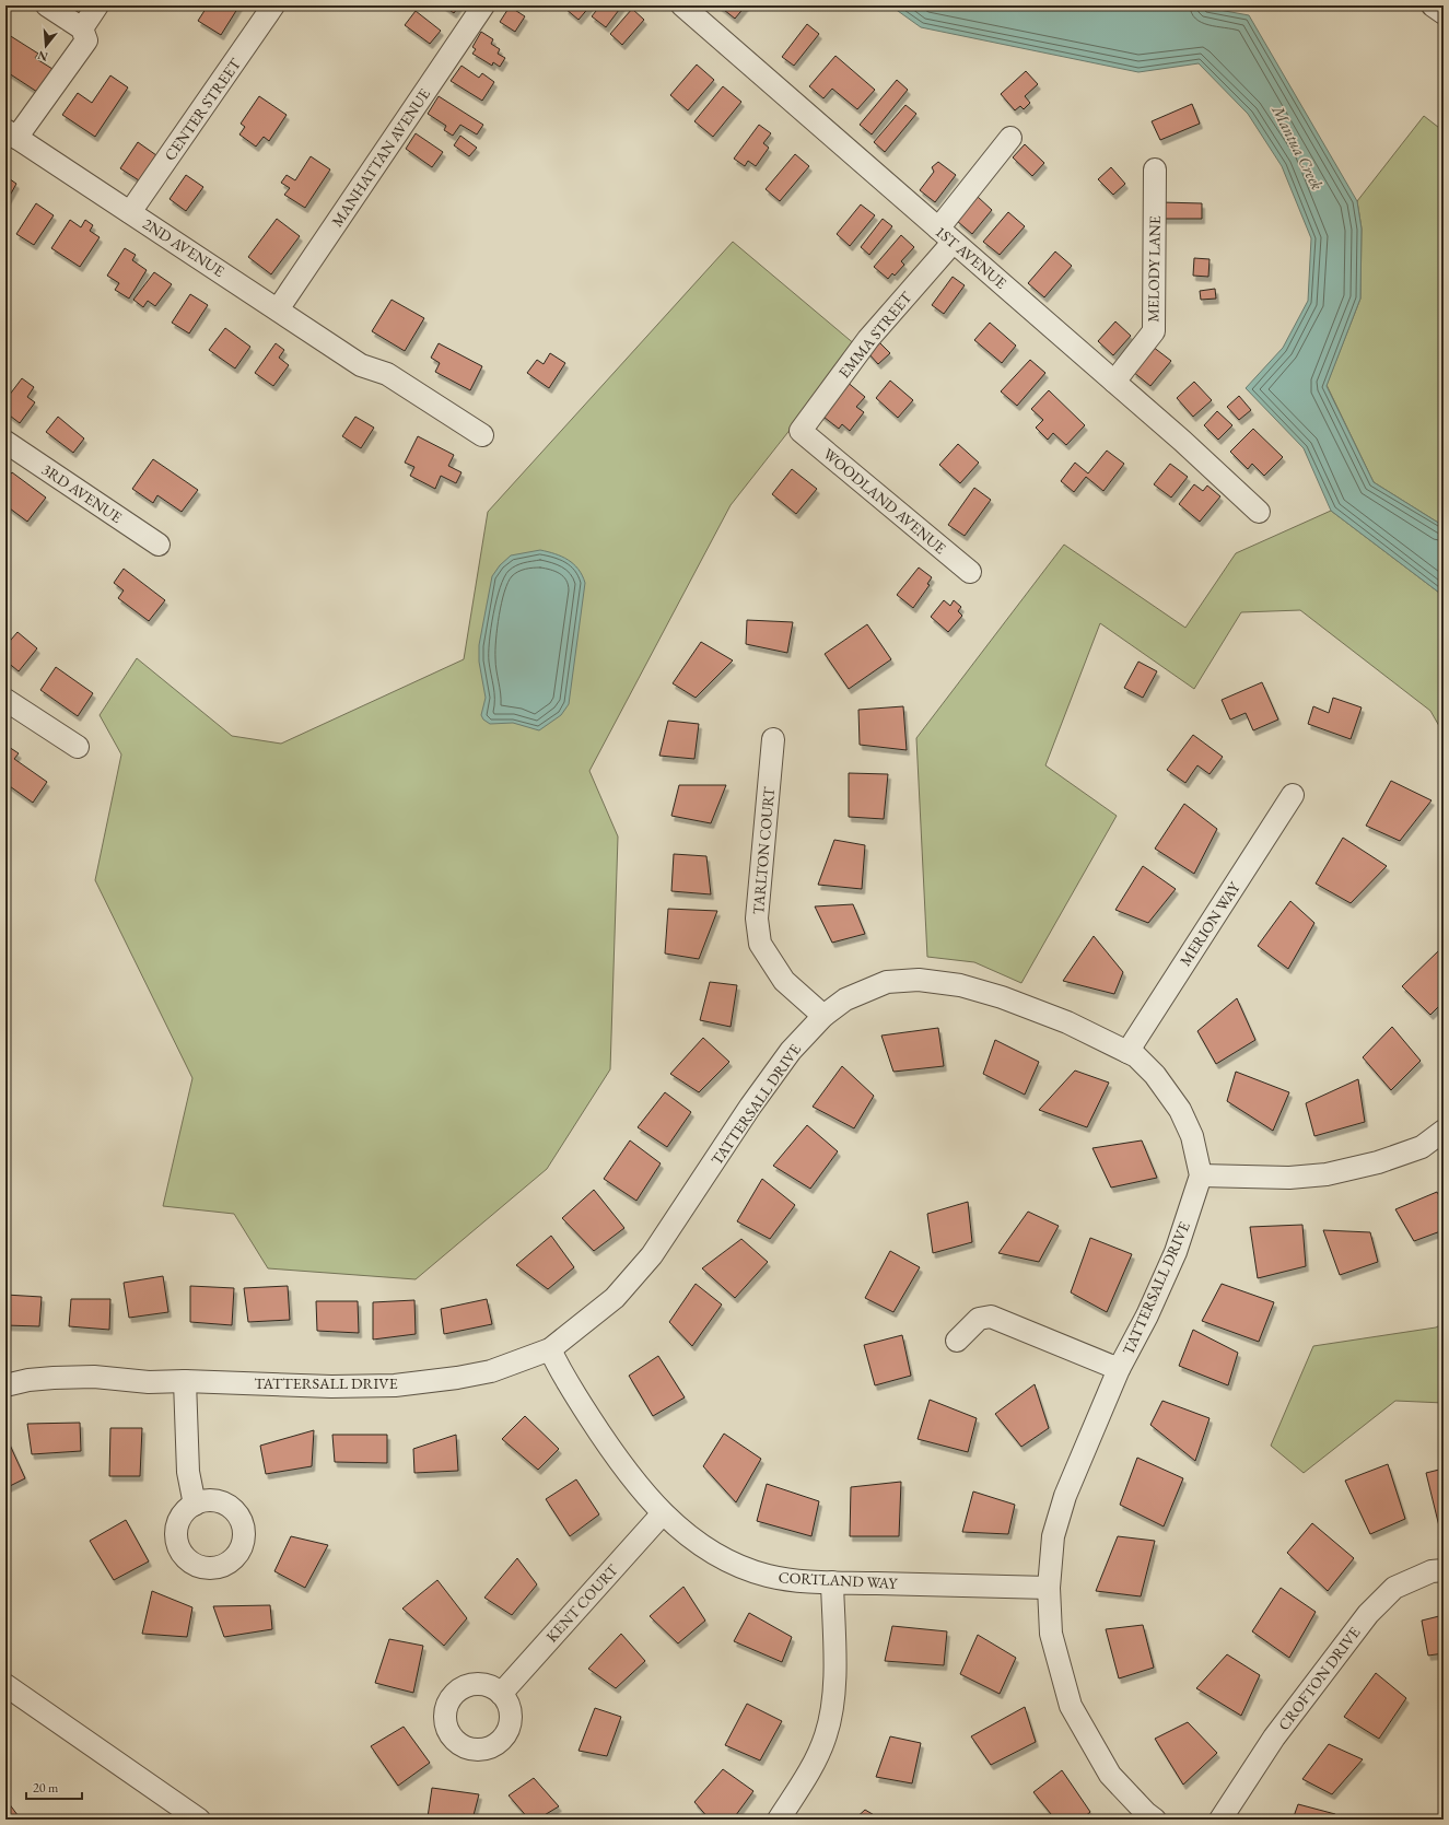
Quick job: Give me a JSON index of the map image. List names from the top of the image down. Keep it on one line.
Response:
{"streets":{"street":["CENTER STREET","MANHATTAN AVENUE","2ND AVENUE","1ST AVENUE","MELODY LANE","EMMA STREET","3RD AVENUE","WOODLAND AVENUE","TARLTON COURT","MERION WAY","TATTERSALL DRIVE","CORTLAND WAY","KENT COURT","CROFTON DRIVE"]},"crossings":[["CENTER STREET","2ND AVENUE"],["MANHATTAN AVENUE","2ND AVENUE"],["1ST AVENUE","MELODY LANE"],["1ST AVENUE","EMMA STREET"],["EMMA STREET","WOODLAND AVENUE"],["TARLTON COURT","TATTERSALL DRIVE"],["MERION WAY","TATTERSALL DRIVE"],["TATTERSALL DRIVE","CORTLAND WAY"],["CORTLAND WAY","KENT COURT"]],"water":["Mantua Creek"],"scale_bar":"20 m","north":"bottom"}
